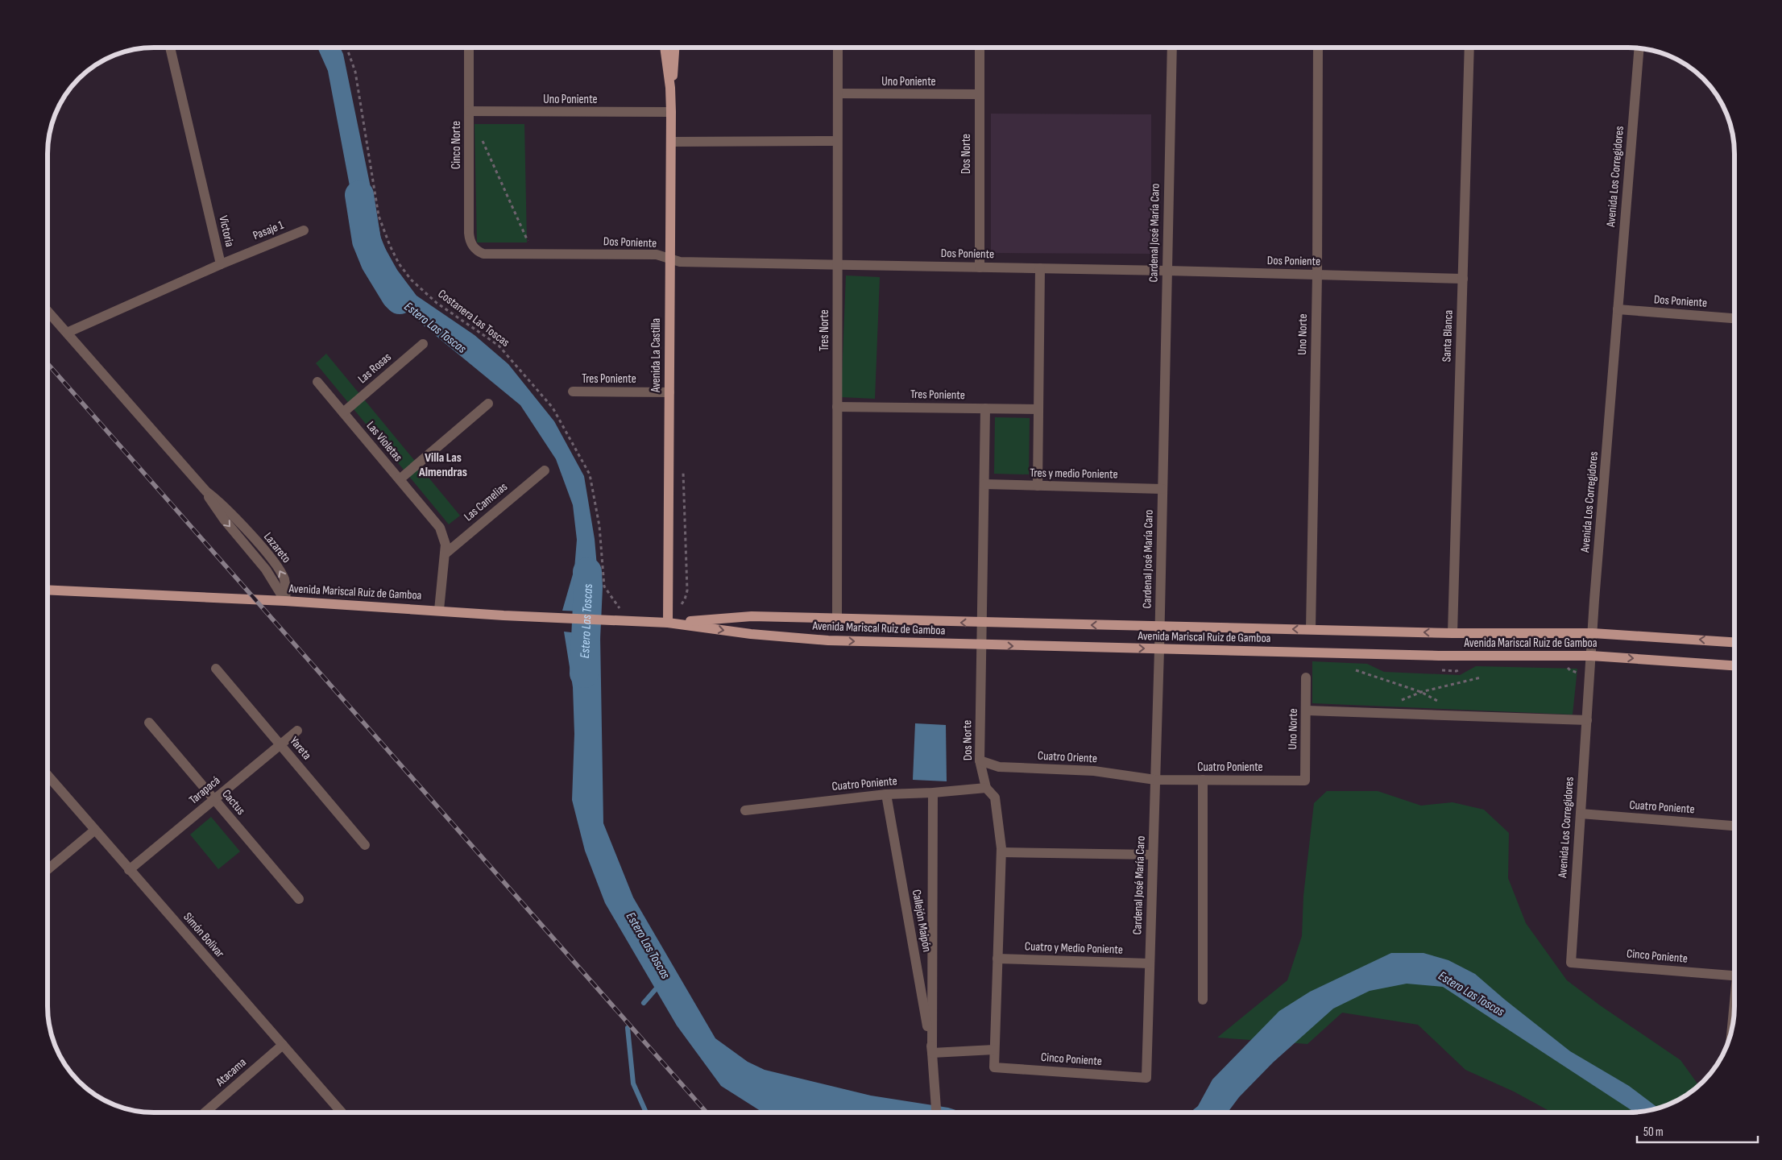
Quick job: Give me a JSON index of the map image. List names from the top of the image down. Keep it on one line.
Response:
{"streets":{"main road":["Avenida La Castilla","Avenida Mariscal Ruiz de Gamboa"],"street":["Uno Poniente","Cinco Norte","Dos Norte","Avenida Los Corregidores","Pasaje 1","Victoria","Cardenal José María Caro","Dos Poniente","Tres Norte","Uno Norte","Santa Blanca","Las Rosas","Tres Poniente","Las Violetas","Tres y medio Poniente","Las Camelias","Lazareto","Yareta","Cuatro Oriente","Cuatro Poniente","Tarapacá","Cactus","Callejón Maipón","Simón Bolívar","Cuatro y Medio Poniente","Cinco Poniente","Atacama"],"path":["Costanera Las Toscas"]},"crossings":[["Uno Poniente","Cinco Norte"],["Uno Poniente","Dos Norte"],["Uno Poniente","Tres Norte"],["Uno Poniente","Avenida La Castilla"],["Cinco Norte","Dos Poniente"],["Dos Norte","Dos Poniente"],["Dos Norte","Tres Poniente"],["Dos Norte","Tres y medio Poniente"],["Dos Norte","Avenida Mariscal Ruiz de Gamboa"],["Dos Norte","Cuatro Oriente"],["Dos Norte","Cuatro Poniente"],["Dos Norte","Cuatro y Medio Poniente"],["Dos Norte","Cinco Poniente"],["Avenida Los Corregidores","Dos Poniente"],["Avenida Los Corregidores","Avenida Mariscal Ruiz de Gamboa"],["Avenida Los Corregidores","Cuatro Poniente"],["Avenida Los Corregidores","Cinco Poniente"],["Pasaje 1","Victoria"],["Victoria","Lazareto"],["Cardenal José María Caro","Dos Poniente"],["Cardenal José María Caro","Tres y medio Poniente"],["Cardenal José María Caro","Avenida Mariscal Ruiz de Gamboa"],["Cardenal José María Caro","Cuatro Oriente"],["Cardenal José María Caro","Cuatro Poniente"],["Cardenal José María Caro","Cuatro y Medio Poniente"],["Cardenal José María Caro","Cinco Poniente"],["Dos Poniente","Tres Norte"],["Dos Poniente","Uno Norte"],["Dos Poniente","Santa Blanca"],["Dos Poniente","Avenida La Castilla"],["Costanera Las Toscas","Avenida Mariscal Ruiz de Gamboa"],["Tres Norte","Tres Poniente"],["Tres Norte","Avenida Mariscal Ruiz de Gamboa"],["Uno Norte","Avenida Mariscal Ruiz de Gamboa"],["Uno Norte","Cuatro Poniente"],["Santa Blanca","Avenida Mariscal Ruiz de Gamboa"],["Avenida La Castilla","Tres Poniente"],["Avenida La Castilla","Avenida Mariscal Ruiz de Gamboa"],["Las Rosas","Las Violetas"],["Las Violetas","Las Camelias"],["Las Violetas","Avenida Mariscal Ruiz de Gamboa"],["Lazareto","Avenida Mariscal Ruiz de Gamboa"],["Yareta","Tarapacá"],["Cuatro Oriente","Cuatro Poniente"],["Cuatro Poniente","Callejón Maipón"],["Tarapacá","Cactus"],["Tarapacá","Simón Bolívar"],["Simón Bolívar","Atacama"]],"districts":["Villa Las Almendras"],"water":["Estero Las Toscas"],"scale_bar":"50 m"}
